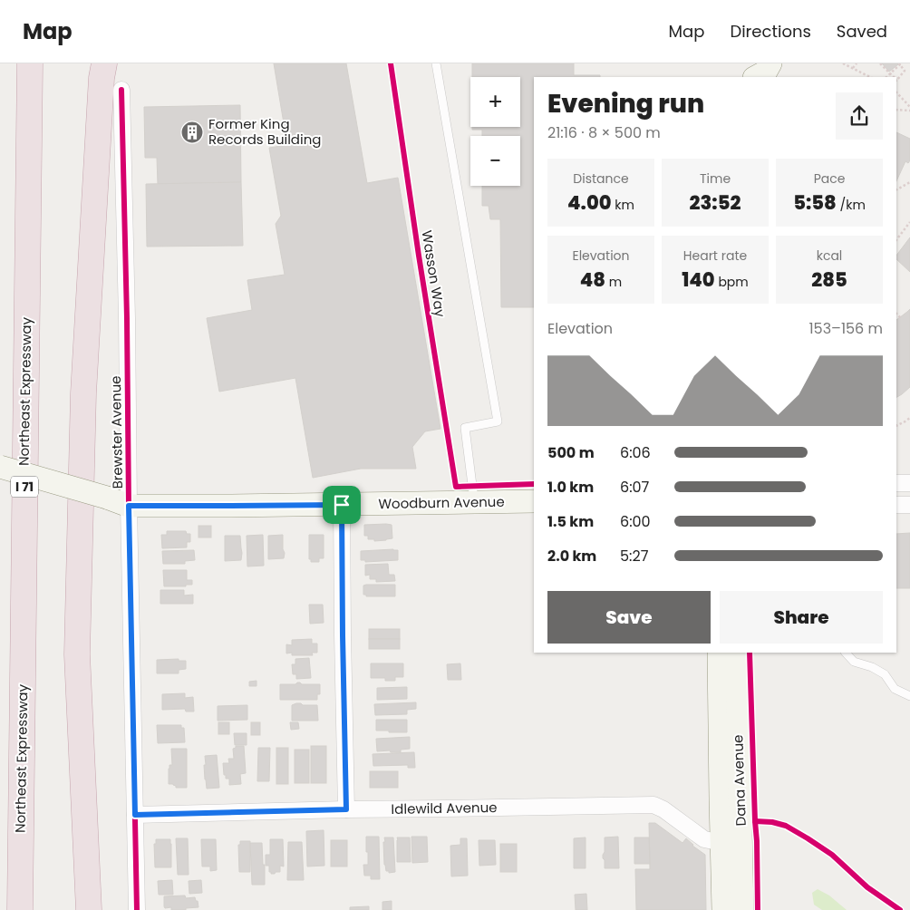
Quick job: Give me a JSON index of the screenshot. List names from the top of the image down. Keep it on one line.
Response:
{"streets":{"highway":["Northeast Expressway","I 71"],"street":["Brewster Avenue","Woodburn Avenue","Dana Avenue","Idlewild Avenue"],"cycle path":["Wasson Way"]},"crossings":[["Brewster Avenue","Woodburn Avenue"],["Brewster Avenue","Idlewild Avenue"],["Dana Avenue","Idlewild Avenue"]],"places":{"building":["Former King Records Building"]},"page":{"header":"Map","nav":["Map","Directions","Saved"],"map_buttons":["+","−"],"heading":["Evening run","21:16 · 8 × 500 m"],"stats":[["Distance","4.00 km"],["Time","23:52"],["Pace","5:58 /km"],["Elevation","48 m"],["Heart rate","140 bpm"],["kcal","285"]],"chart":["Elevation","153–156 m"],"list":[{"name":"500 m","note":"6:06"},{"name":"1.0 km","note":"6:07"},{"name":"1.5 km","note":"6:00"},{"name":"2.0 km","note":"5:27"}],"buttons":["Save","Share"]}}
